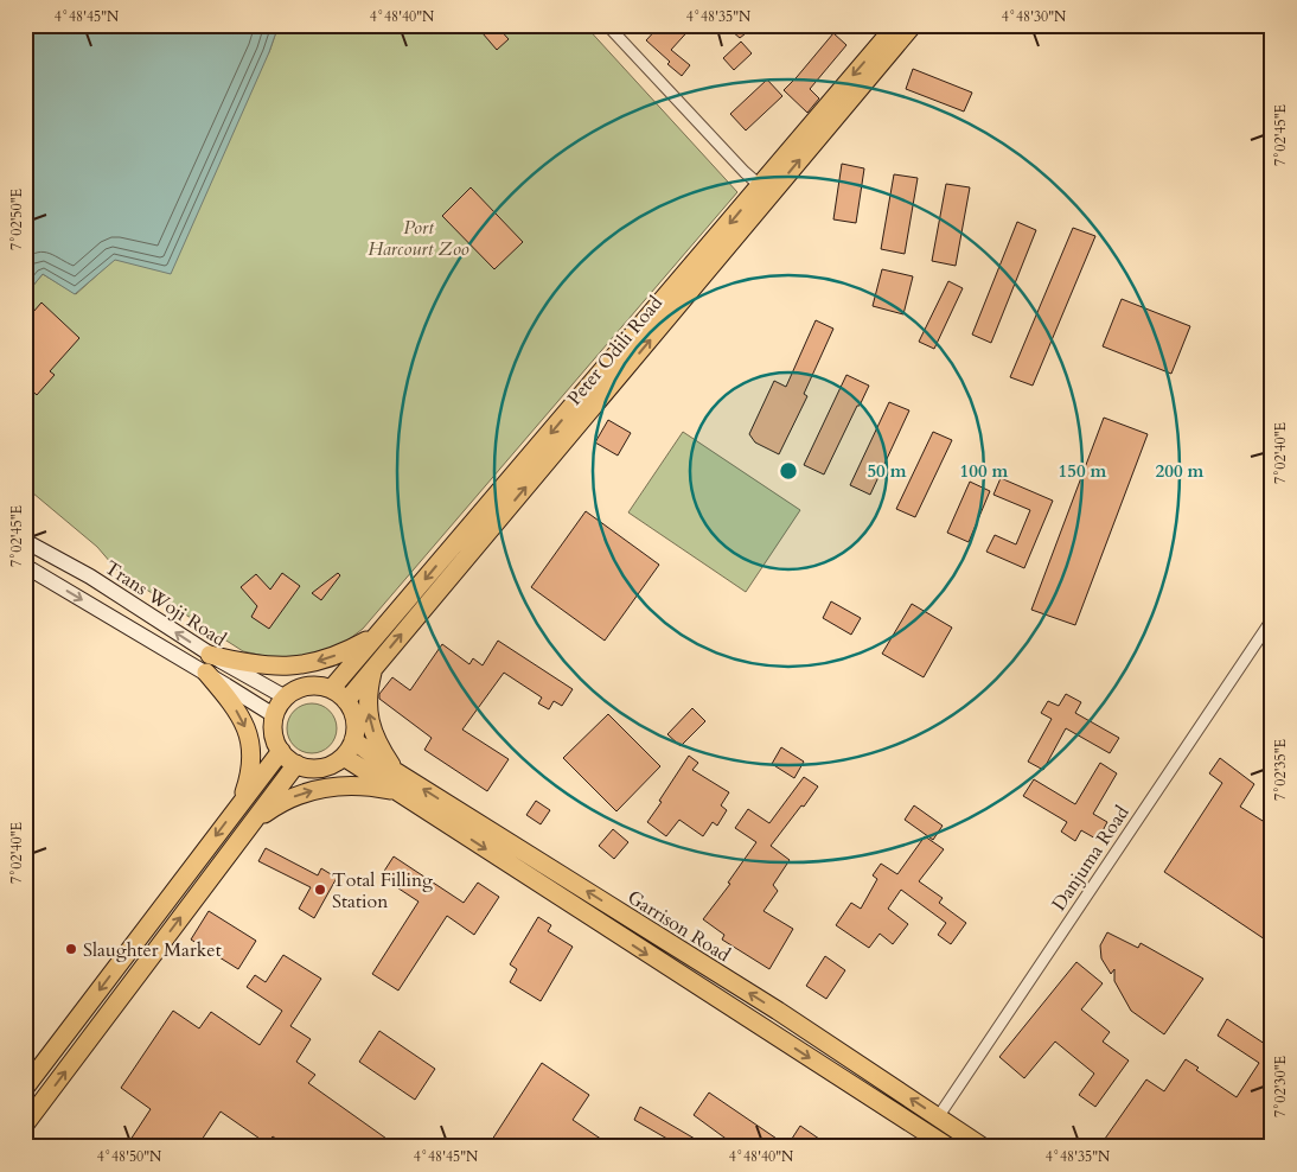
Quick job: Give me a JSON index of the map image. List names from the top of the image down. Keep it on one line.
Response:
{"streets":{"main road":["Peter Odili Road","Trans Woji Road","Garrison Road"],"street":["Danjuma Road"]},"crossings":[["Peter Odili Road","Trans Woji Road"],["Peter Odili Road","Garrison Road"],["Trans Woji Road","Garrison Road"],["Danjuma Road","Garrison Road"]],"parks":["Port Harcourt Zoo"],"places":["Total Filling Station","Slaughter Market"],"coordinates":["4°48'45\"N","4°48'40\"N","4°48'35\"N","4°48'30\"N","7°02'45\"E","7°02'50\"E","7°02'40\"E","7°02'35\"E","7°02'30\"E","4°48'50\"N"],"rings":["50 m","100 m","150 m","200 m"]}
